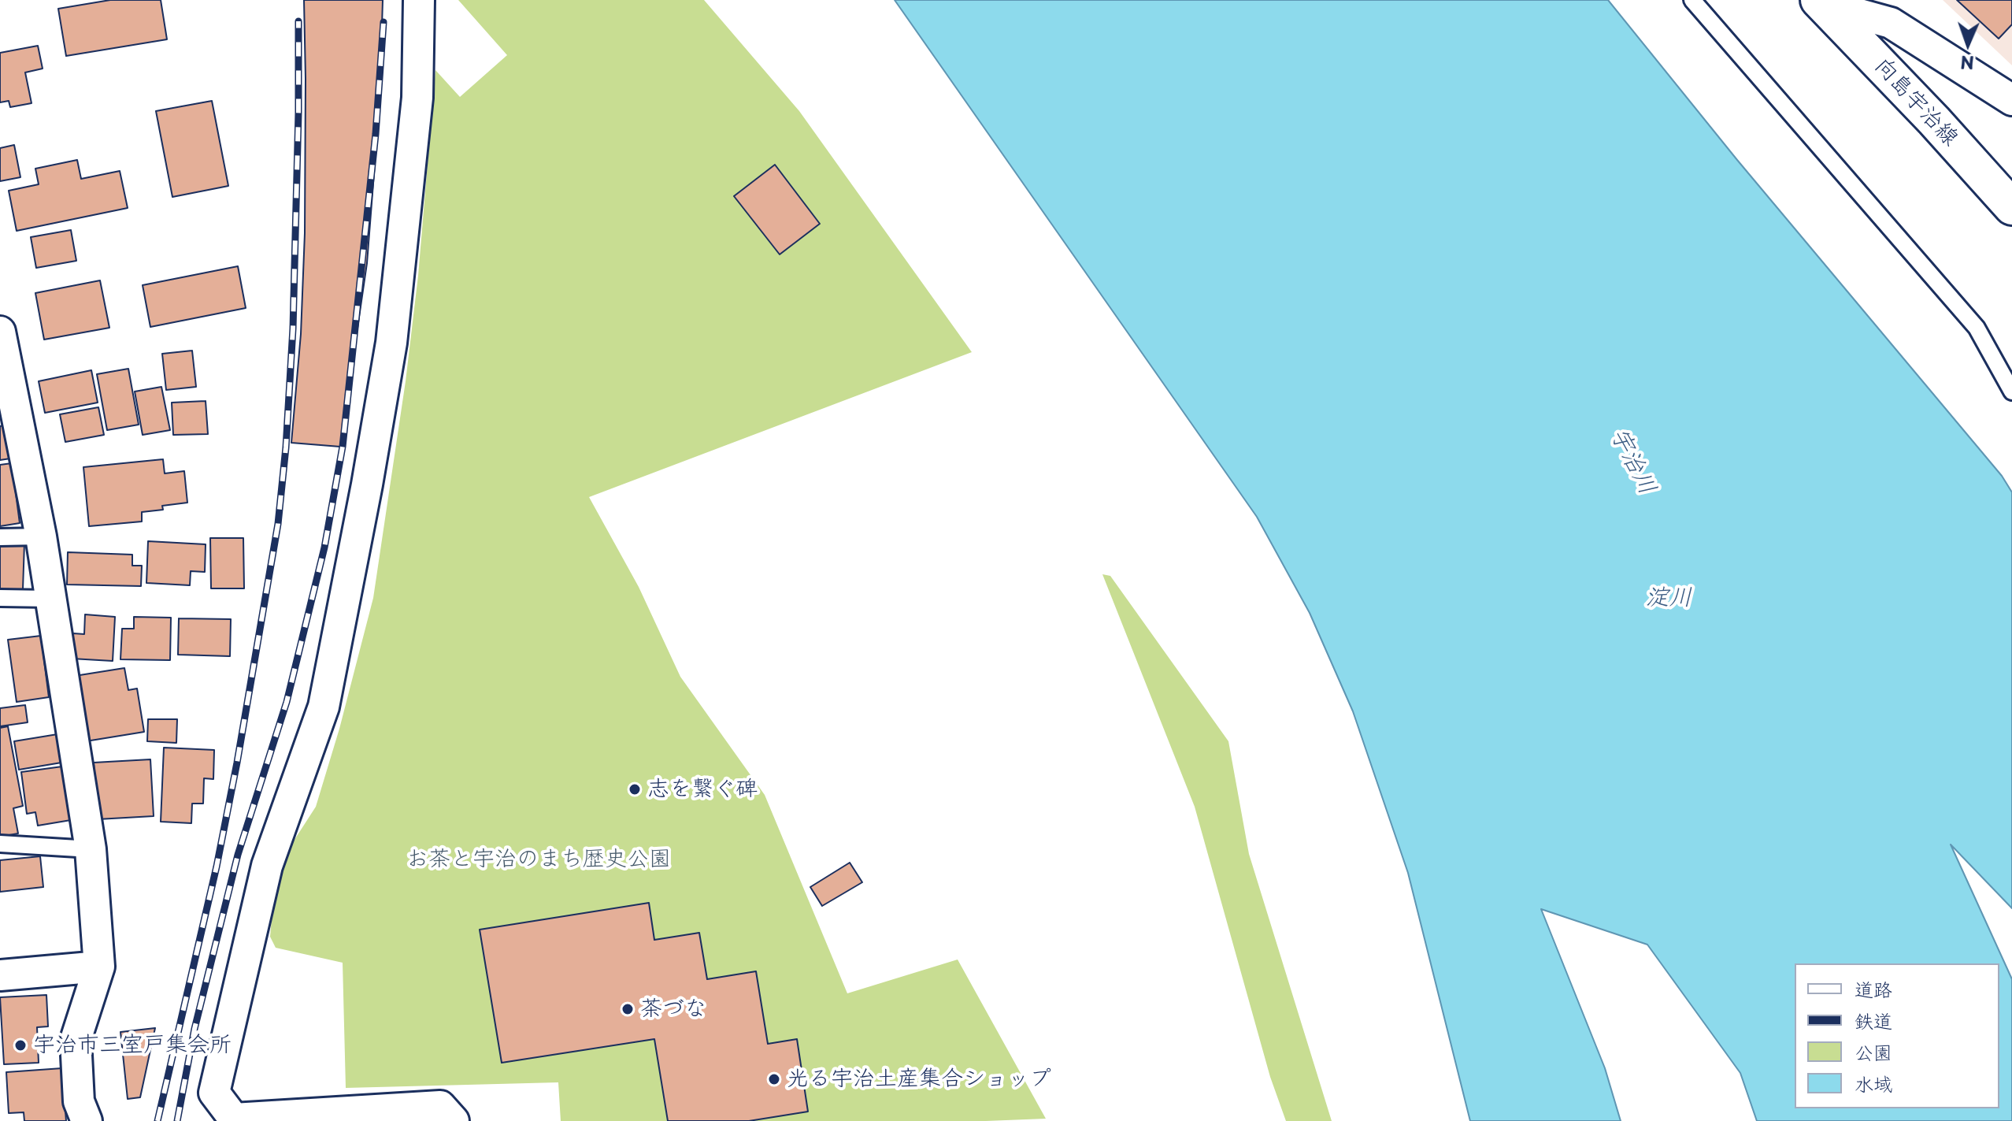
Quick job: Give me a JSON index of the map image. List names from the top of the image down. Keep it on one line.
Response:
{"streets":{"main road":["向島宇治線"]},"water":["宇治川","淀川"],"parks":["お茶と宇治のまち歴史公園"],"places":["志を繋ぐ碑","茶づな","宇治市三室戸集会所","光る宇治土産集合ショップ"],"legend":["道路","鉄道","公園","水域"],"north":"bottom"}
